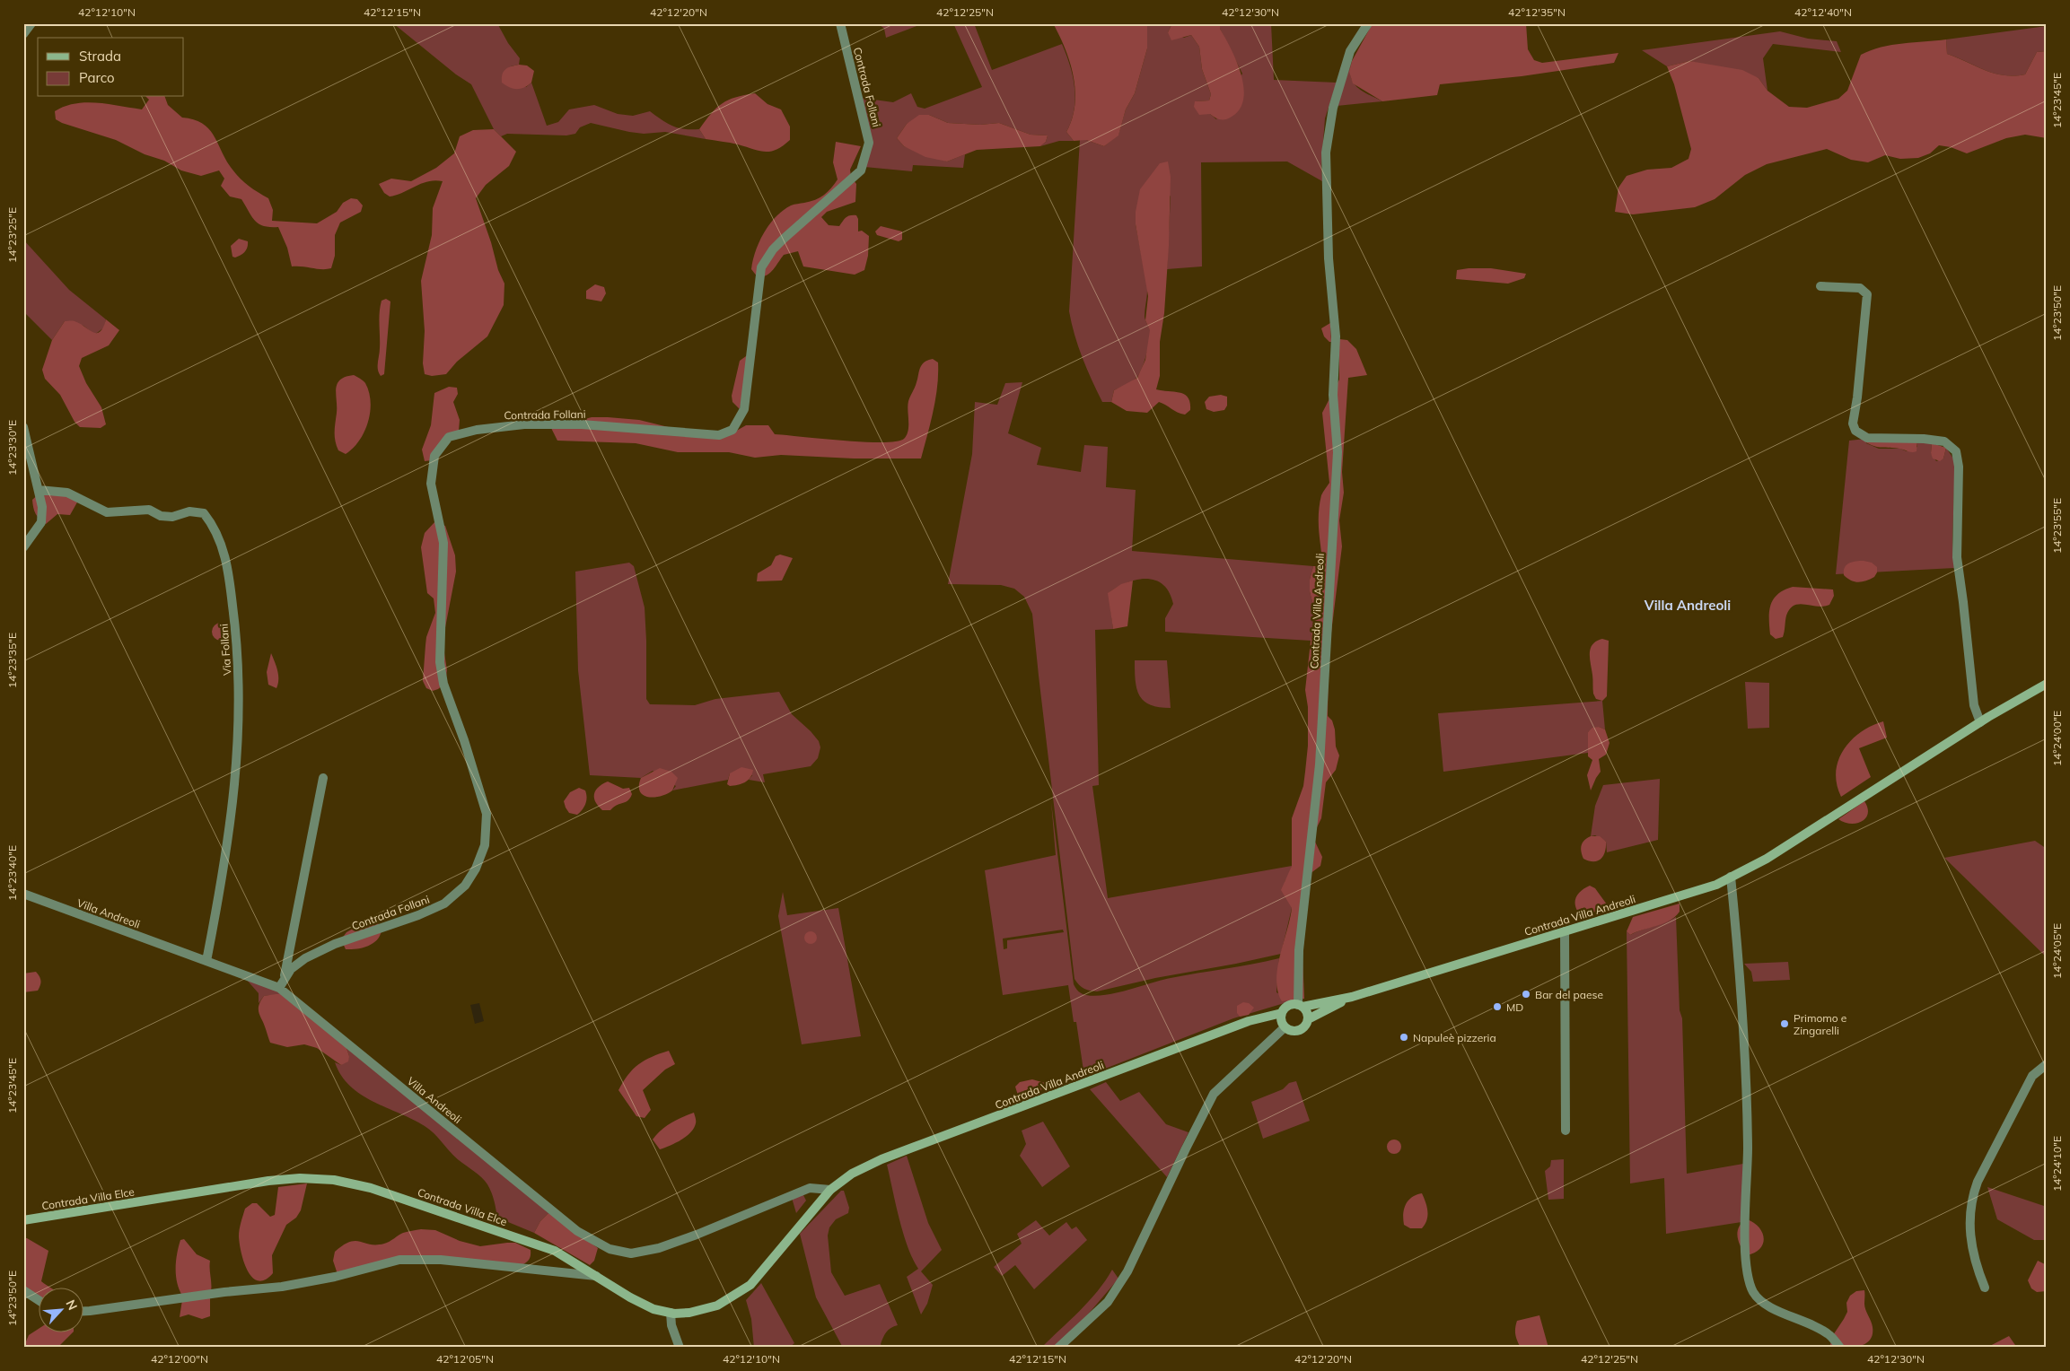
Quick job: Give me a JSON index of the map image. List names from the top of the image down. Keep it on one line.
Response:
{"streets":{"main road":["Contrada Villa Andreoli","Contrada Villa Elce"],"street":["Contrada Follani","Via Follani","Villa Andreoli"]},"crossings":[["Contrada Follani","Villa Andreoli"],["Contrada Villa Andreoli","Villa Andreoli"],["Contrada Villa Andreoli","Contrada Villa Elce"],["Via Follani","Villa Andreoli"],["Villa Andreoli","Contrada Villa Elce"]],"districts":["Villa Andreoli"],"places":["Bar del paese","MD","Primomo e Zingarelli","Napuleè pizzeria"],"legend":["Strada","Parco"],"north":"top right","coordinates":["42°12'10\"N","42°12'15\"N","42°12'20\"N","42°12'25\"N","42°12'30\"N","42°12'35\"N","42°12'40\"N","14°23'45\"E","14°23'25\"E","14°23'50\"E","14°23'30\"E","14°23'55\"E","14°23'35\"E","14°24'00\"E","14°23'40\"E","14°24'05\"E","14°24'10\"E","42°12'00\"N","42°12'05\"N"]}
